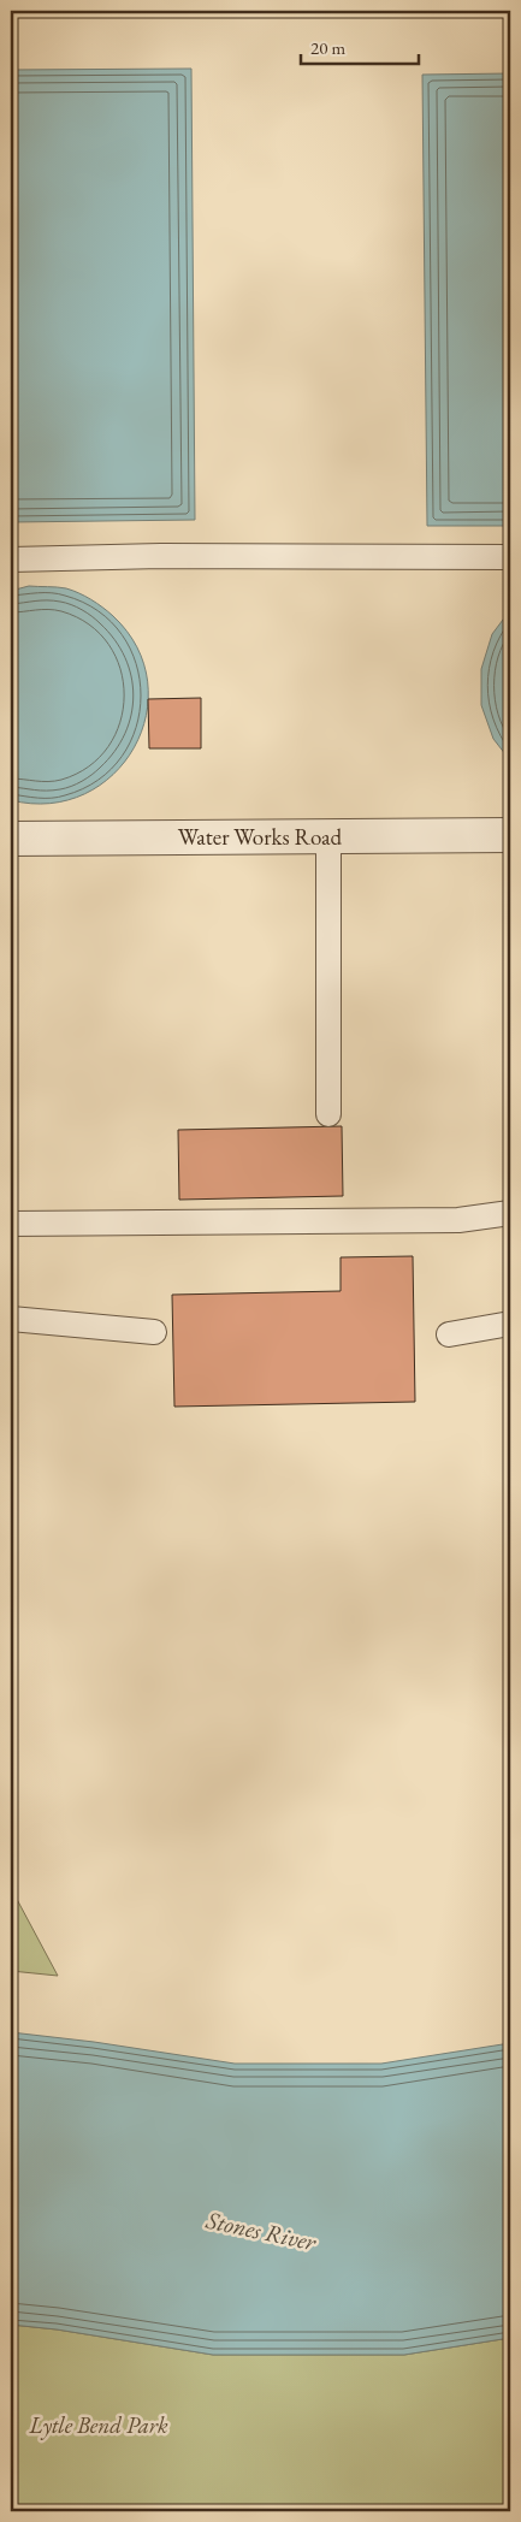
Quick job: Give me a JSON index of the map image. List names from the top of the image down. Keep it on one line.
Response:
{"streets":{"street":["Water Works Road"]},"water":["Stones River"],"parks":["Lytle Bend Park"],"scale_bar":"20 m"}
